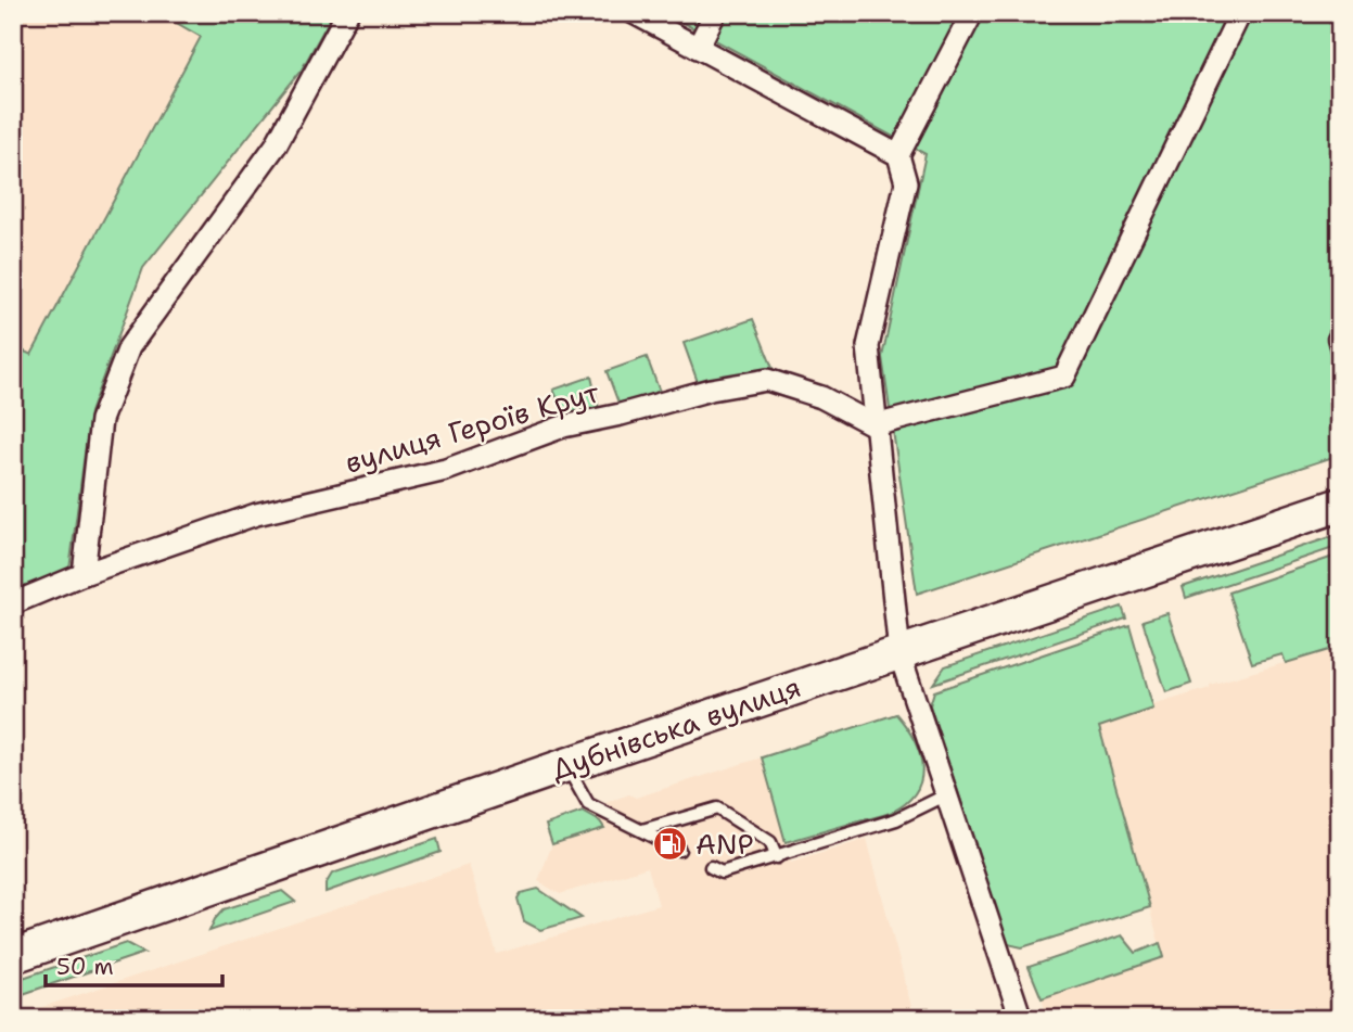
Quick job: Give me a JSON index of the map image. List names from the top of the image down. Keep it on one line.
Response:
{"streets":{"main road":["Дубнівська вулиця"],"street":["вулиця Героїв Крут"]},"places":{"fuel station":["ANP"]},"scale_bar":"50 m"}
